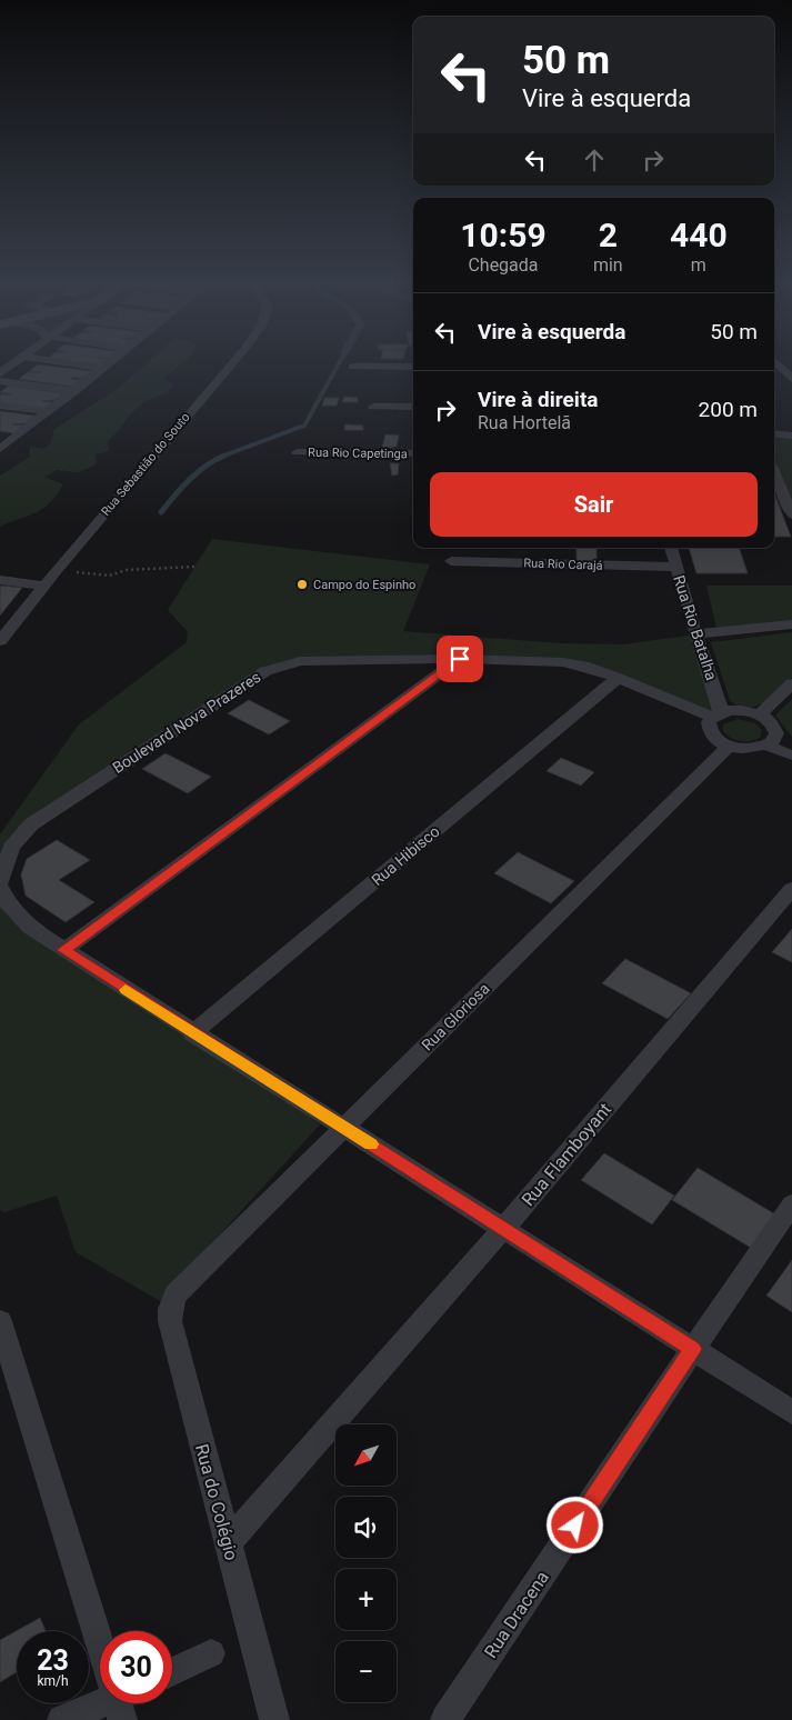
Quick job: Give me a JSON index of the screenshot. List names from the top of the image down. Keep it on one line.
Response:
{"streets":{"street":["Rua Rio Capetinga","Rua Sebastião do Souto","Rua Rio Carajá","Rua Rio Batalha","Boulevard Nova Prazeres","Rua Hibisco","Rua Gloriosa","Rua Flamboyant","Rua do Colégio","Rua Dracena"]},"crossings":[["Rua Rio Carajá","Rua Rio Batalha"],["Rua Rio Batalha","Boulevard Nova Prazeres"],["Rua Rio Batalha","Rua Gloriosa"],["Boulevard Nova Prazeres","Rua Hibisco"],["Boulevard Nova Prazeres","Rua Gloriosa"],["Boulevard Nova Prazeres","Rua Flamboyant"],["Boulevard Nova Prazeres","Rua Dracena"],["Rua Gloriosa","Rua do Colégio"],["Rua Flamboyant","Rua do Colégio"]],"places":["Campo do Espinho"],"north":"bottom left","page":{"turn":["50 m","Vire à esquerda"],"eta":["10:59","Chegada","2","min","440","m"],"list":[{"name":"Vire à esquerda","value":"50 m"},{"name":"Vire à direita","note":"Rua Hortelã","value":"200 m"}],"buttons":"Sair","map_buttons":["+","−"],"speed":"23 km/h","limit":"30"}}
